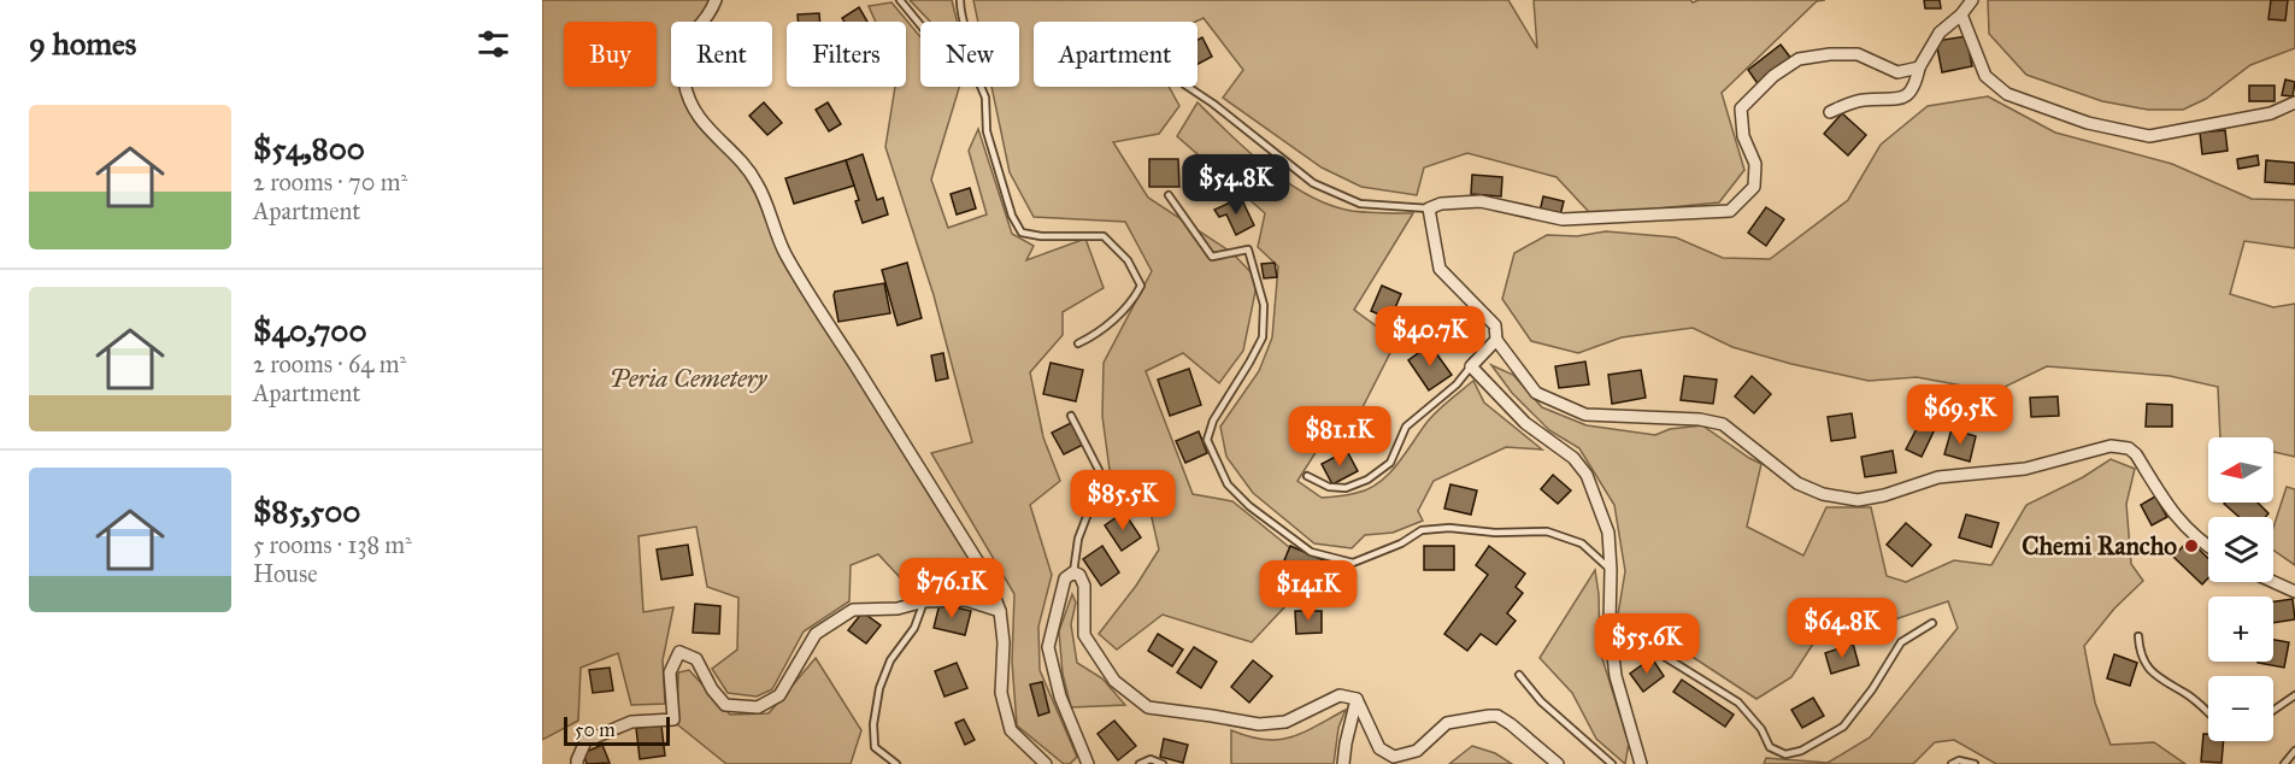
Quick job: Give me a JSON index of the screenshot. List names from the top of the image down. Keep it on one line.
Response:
{"parks":["Peria Cemetery"],"places":["Chemi Rancho"],"scale_bar":"50 m","north":"left","page":{"heading":"9 homes","chip":["Buy","Rent","Filters","New","Apartment"],"list":[{"name":"$54,800","note":"2 rooms · 70 m² · Apartment"},{"name":"$40,700","note":"2 rooms · 64 m² · Apartment"},{"name":"$85,500","note":"5 rooms · 138 m² · House"}],"price":["$54.8K","$40.7K","$69.5K","$81.1K","$85.5K","$76.1K","$141K","$64.8K","$55.6K"],"map_buttons":["+","−"],"scale":"50 m"}}
